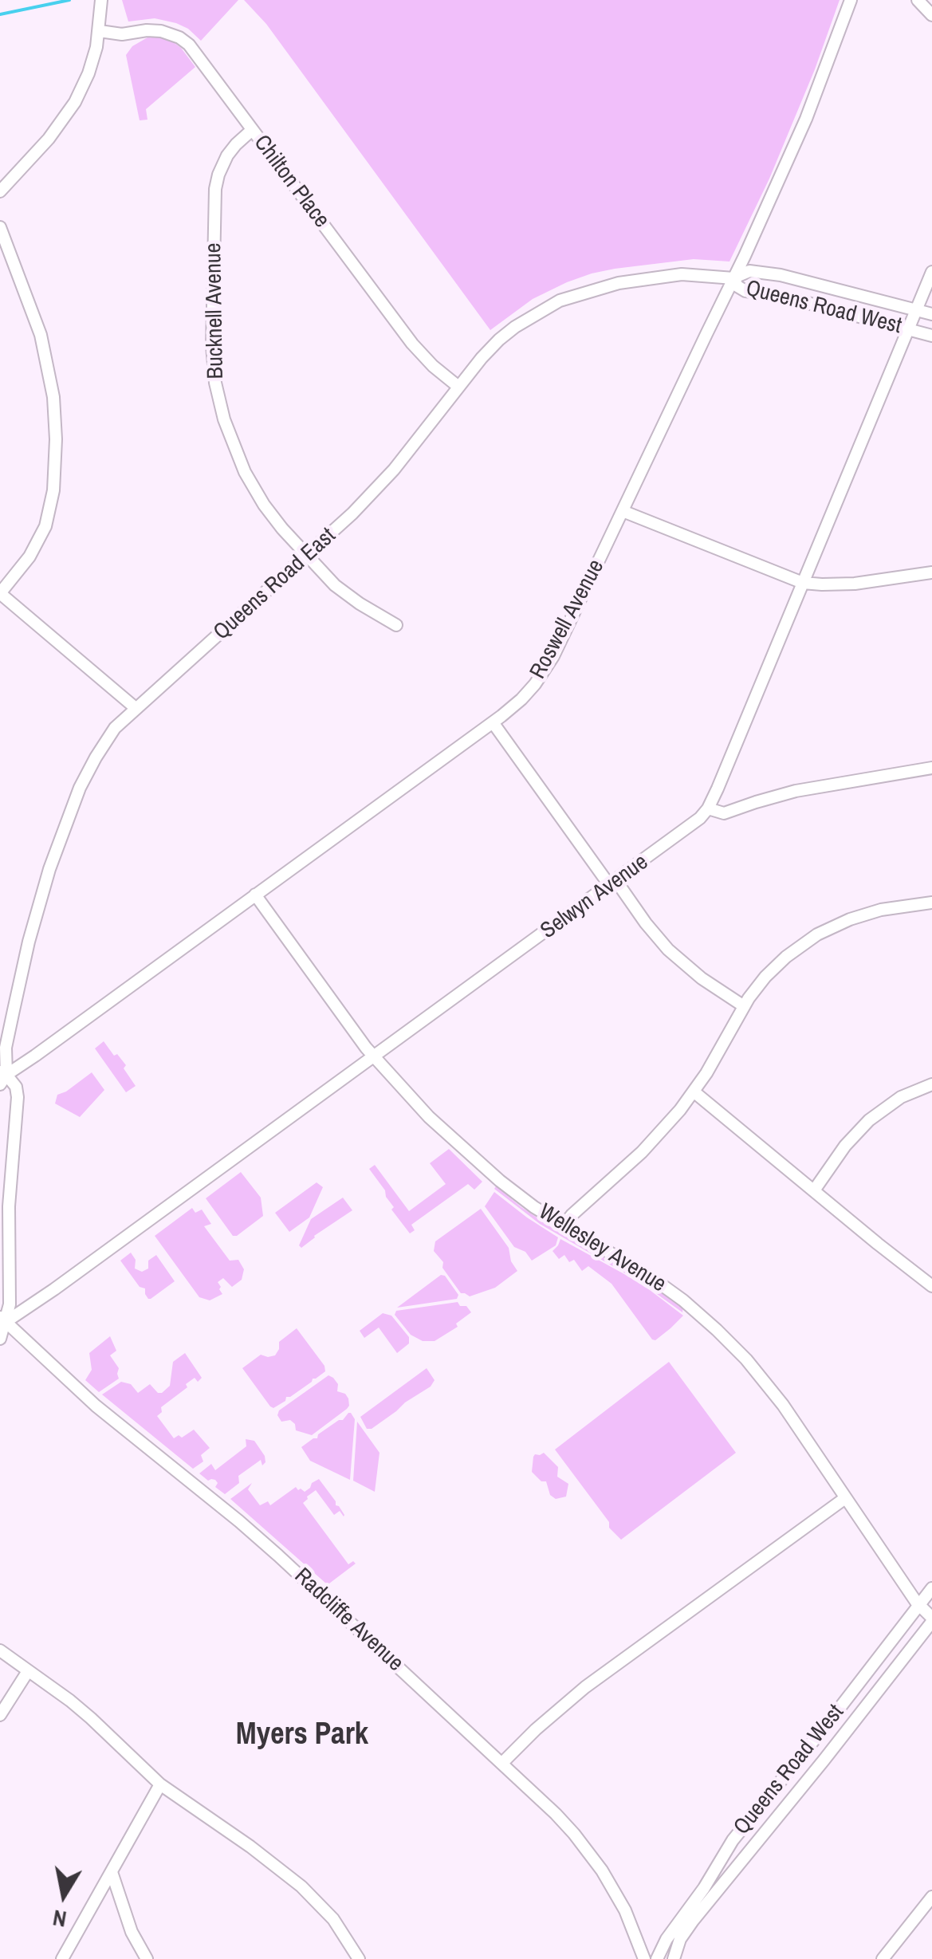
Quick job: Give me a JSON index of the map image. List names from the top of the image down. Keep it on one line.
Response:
{"streets":{"street":["Chilton Place","Queens Road West","Bucknell Avenue","Queens Road East","Roswell Avenue","Selwyn Avenue","Wellesley Avenue","Radcliffe Avenue"]},"crossings":[["Chilton Place","Bucknell Avenue"],["Chilton Place","Queens Road East"],["Queens Road West","Queens Road East"],["Queens Road West","Roswell Avenue"],["Queens Road West","Selwyn Avenue"],["Queens Road West","Wellesley Avenue"],["Bucknell Avenue","Queens Road East"],["Queens Road East","Roswell Avenue"],["Queens Road East","Selwyn Avenue"],["Queens Road East","Radcliffe Avenue"],["Roswell Avenue","Wellesley Avenue"],["Selwyn Avenue","Wellesley Avenue"],["Selwyn Avenue","Radcliffe Avenue"]],"districts":["Myers Park"],"north":"bottom"}
